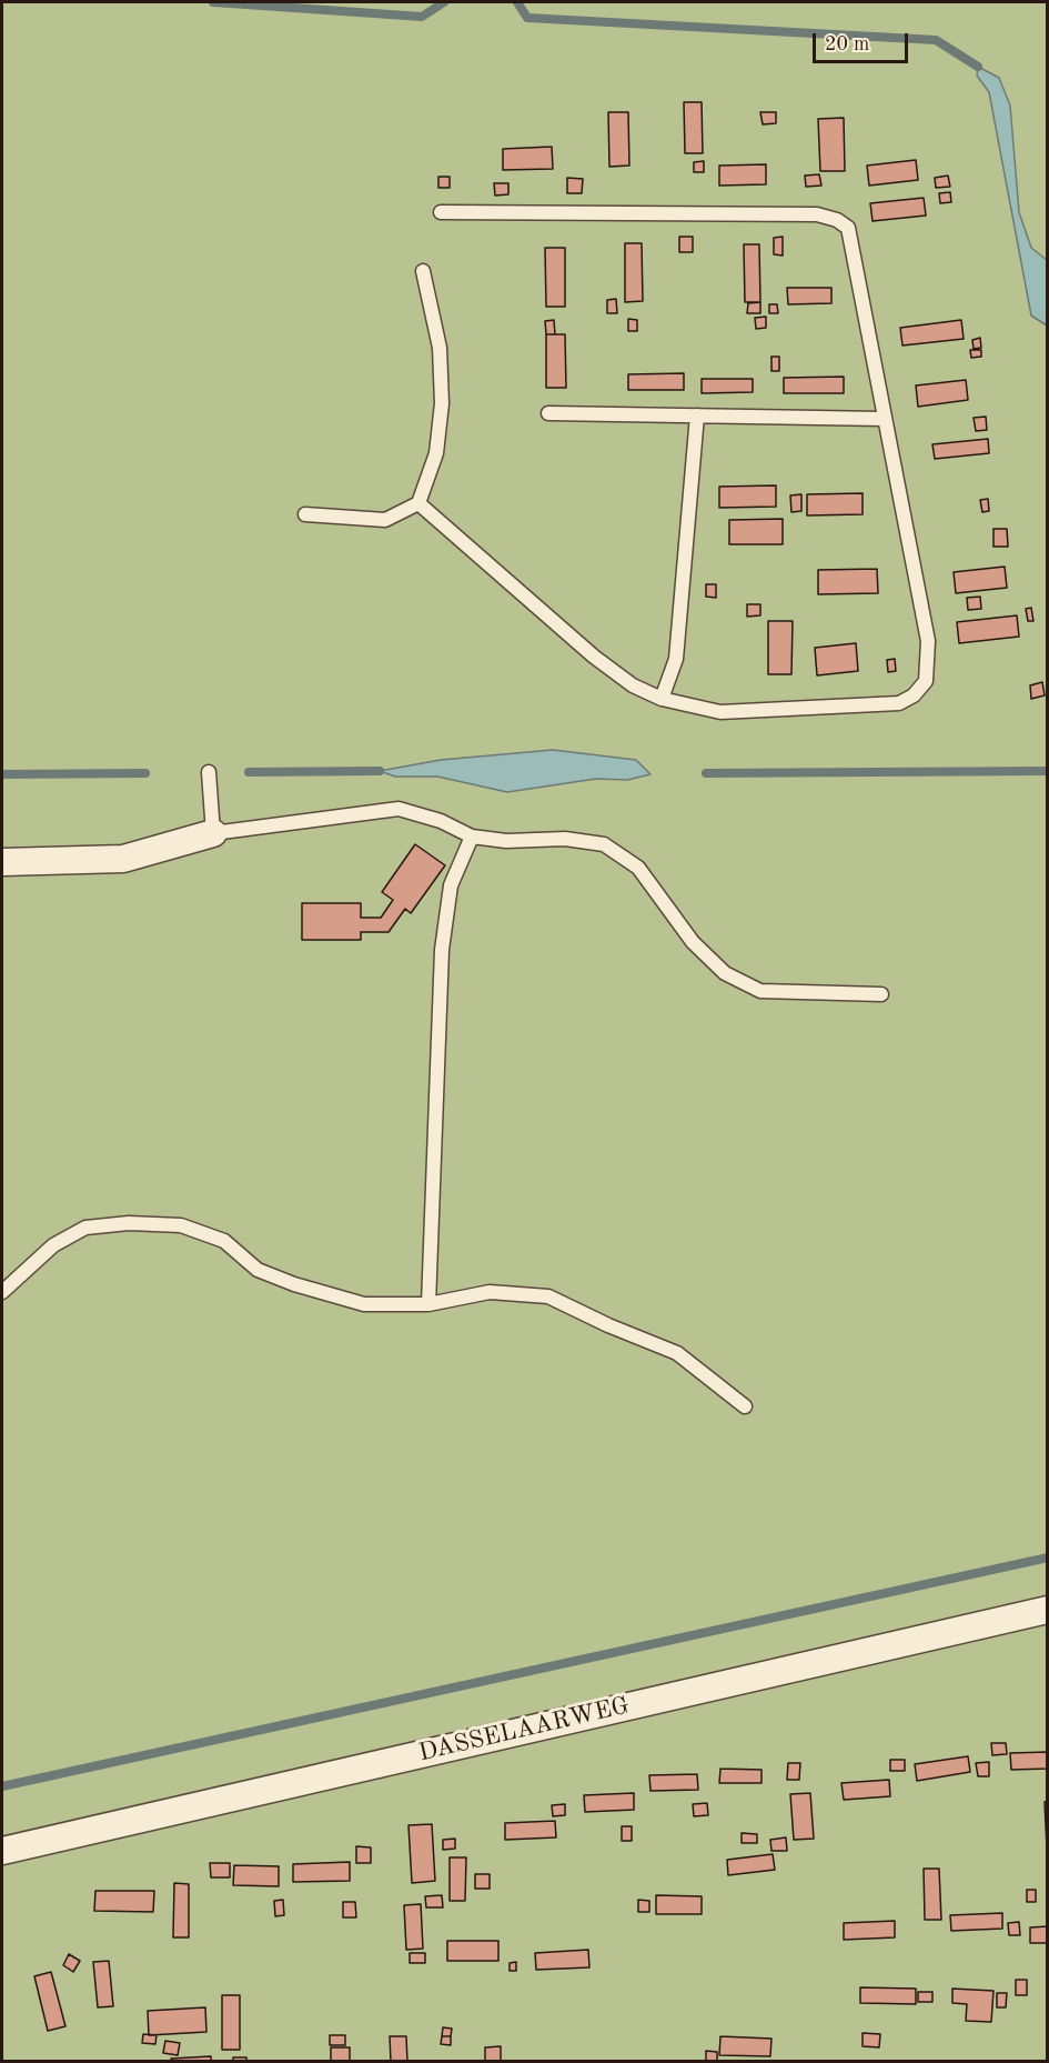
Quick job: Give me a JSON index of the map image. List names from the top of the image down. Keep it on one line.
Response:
{"streets":{"street":["DASSELAARWEG"]},"scale_bar":"20 m"}
